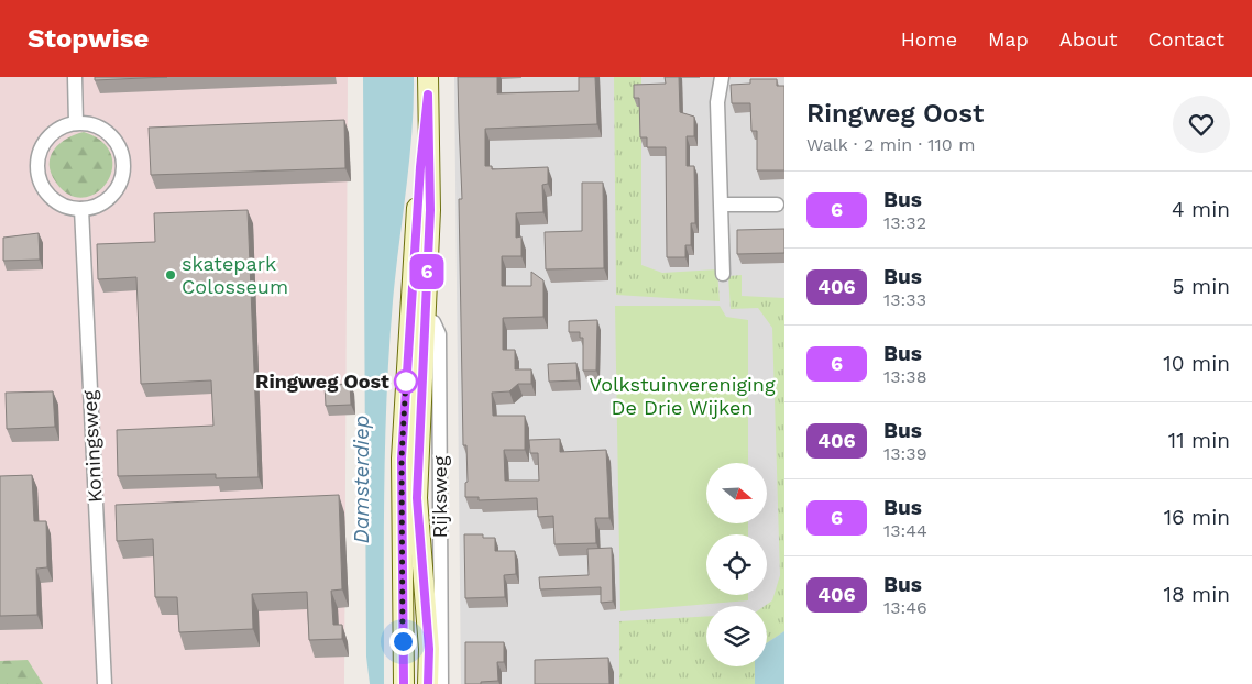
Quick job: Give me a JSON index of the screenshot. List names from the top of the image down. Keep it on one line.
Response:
{"streets":{"main road":["Rijksweg"],"street":["Koningsweg"]},"water":["Damsterdiep"],"parks":["Volkstuinvereniging De Drie Wijken"],"places":["skatepark Colosseum","Ringweg Oost"],"lines":["bus line 6"],"north":"right","page":{"header":"Stopwise","nav":["Home","Map","About","Contact"],"on_map":"6","heading":["Ringweg Oost","Walk · 2 min · 110 m"],"list":[{"mark":"6","name":"Bus","note":"13:32","value":"4 min"},{"mark":"406","name":"Bus","note":"13:33","value":"5 min"},{"mark":"6","name":"Bus","note":"13:38","value":"10 min"},{"mark":"406","name":"Bus","note":"13:39","value":"11 min"},{"mark":"6","name":"Bus","note":"13:44","value":"16 min"},{"mark":"406","name":"Bus","note":"13:46","value":"18 min"}]}}
